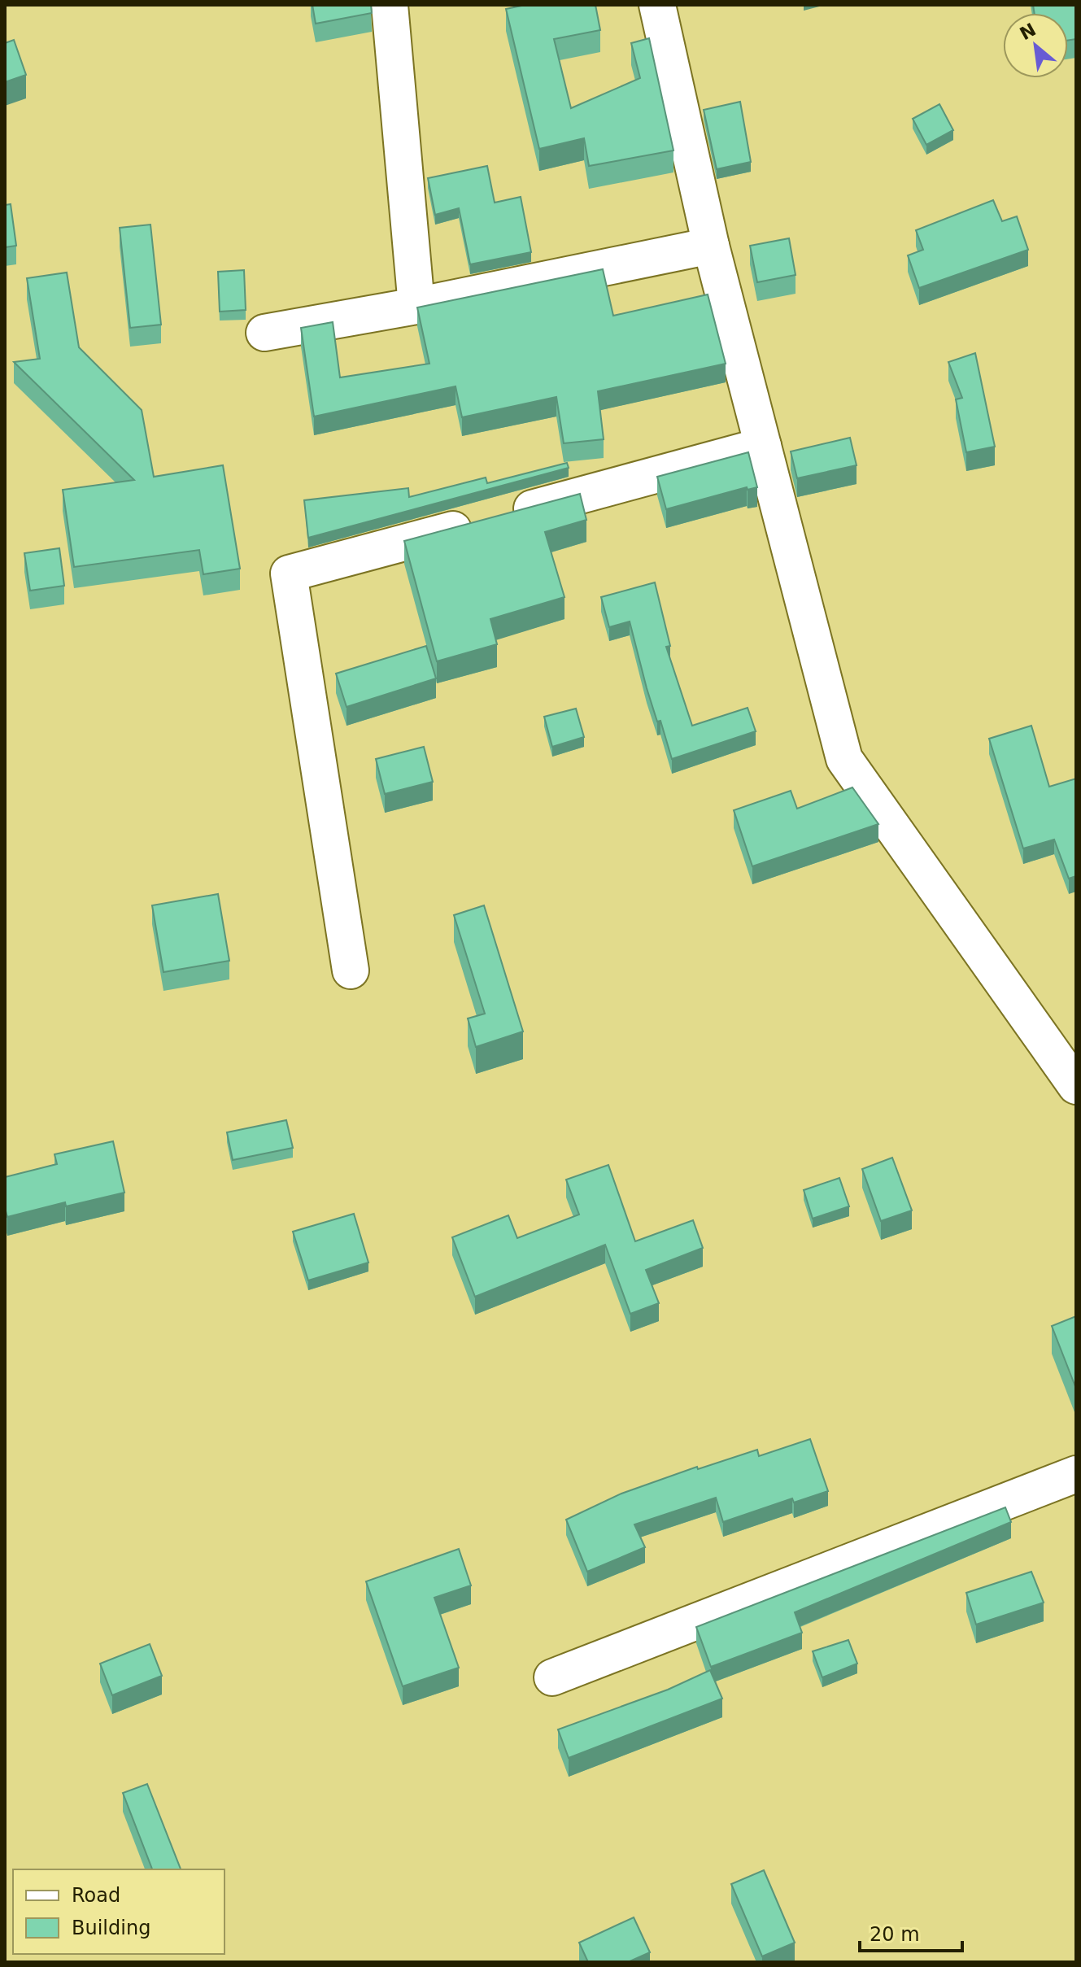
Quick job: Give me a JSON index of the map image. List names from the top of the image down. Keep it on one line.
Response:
{"legend":["Road","Building"],"scale_bar":"20 m","north":"top left"}
